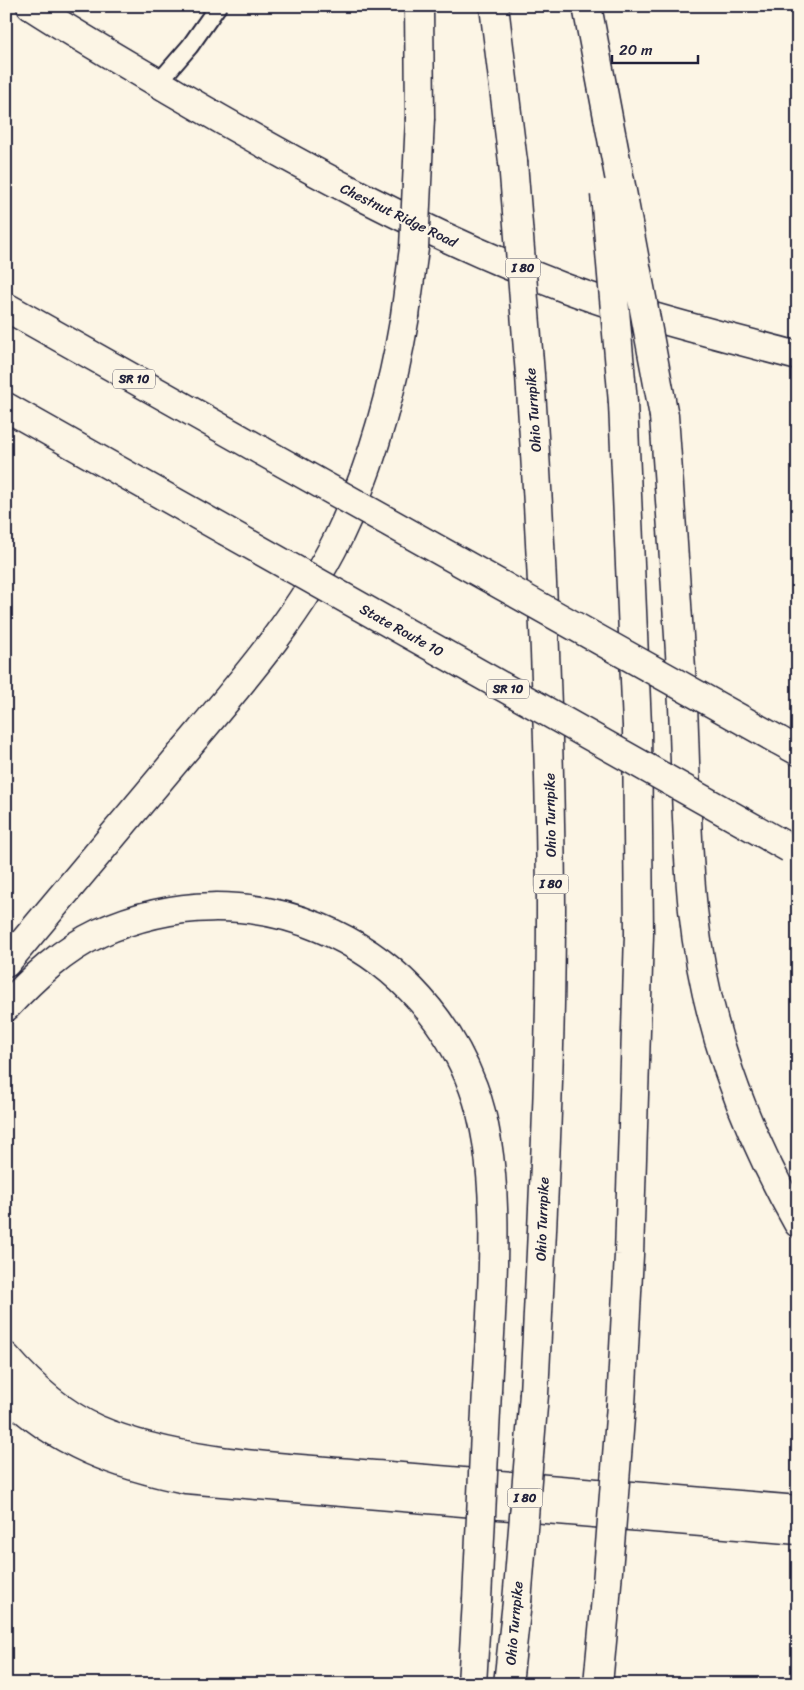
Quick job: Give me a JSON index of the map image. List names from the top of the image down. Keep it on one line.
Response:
{"streets":{"main road":["Chestnut Ridge Road","I 80","SR 10","Ohio Turnpike","State Route 10"]},"scale_bar":"20 m"}
